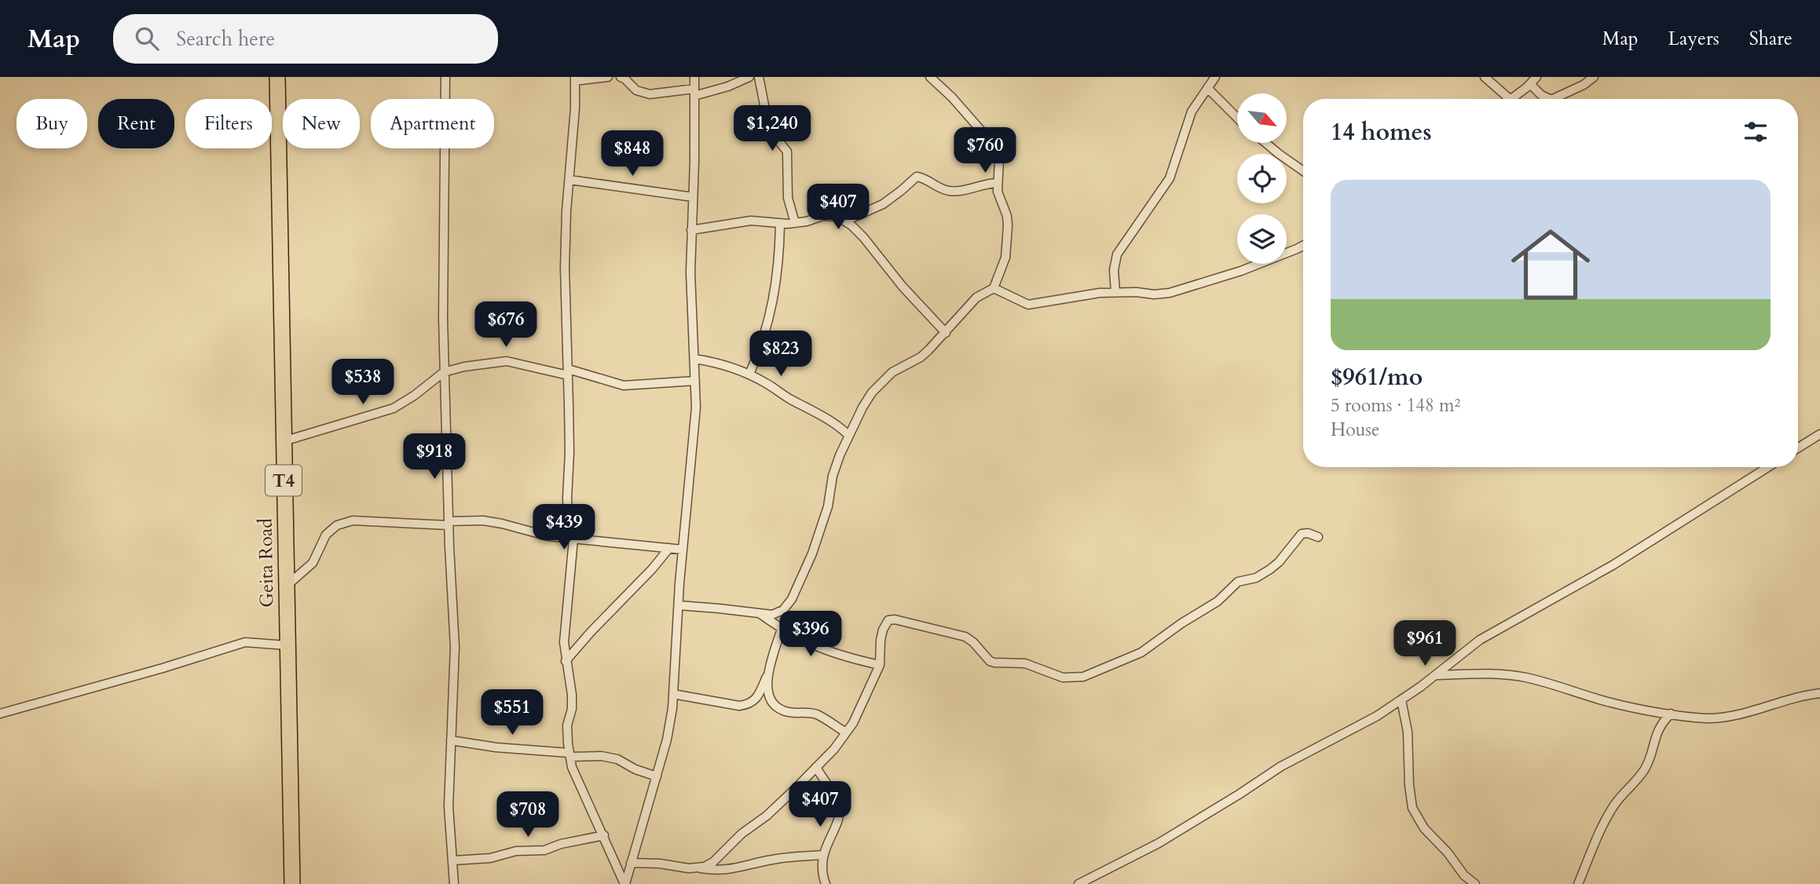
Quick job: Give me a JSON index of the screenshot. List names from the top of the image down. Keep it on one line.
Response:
{"streets":{"highway":["T4","Geita Road"]},"north":"bottom right","page":{"header":"Map","search":"Search here","nav":["Map","Layers","Share"],"chip":["Buy","Rent","Filters","New","Apartment"],"heading":"14 homes","price":["$1,240","$760","$848","$407","$676","$823","$538","$918","$439","$396","$961","$551","$407","$708"],"list":[{"name":"$961/mo","note":"5 rooms · 148 m² · House"}]}}
